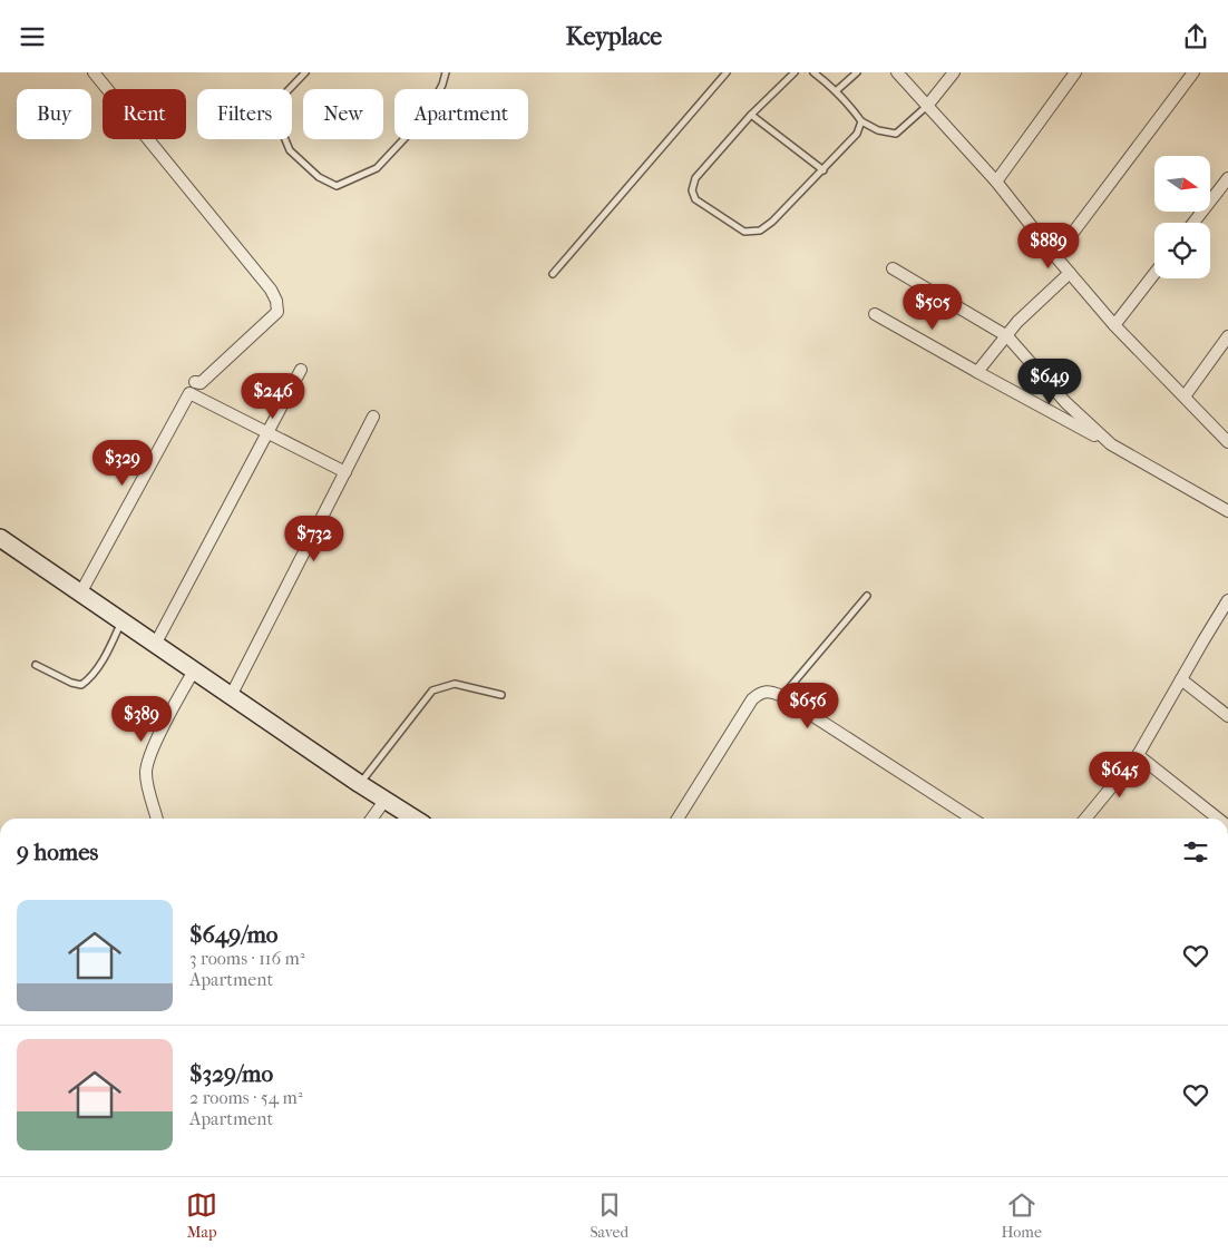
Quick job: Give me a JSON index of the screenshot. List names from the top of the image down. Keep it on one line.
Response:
{"north":"right","page":{"header":"Keyplace","chip":["Buy","Rent","Filters","New","Apartment"],"price":["$889","$505","$649","$246","$329","$732","$656","$389","$645"],"heading":"9 homes","list":[{"name":"$649/mo","note":"3 rooms · 116 m² · Apartment"},{"name":"$329/mo","note":"2 rooms · 54 m² · Apartment"}],"tabs":["Map","Saved","Home"]}}
